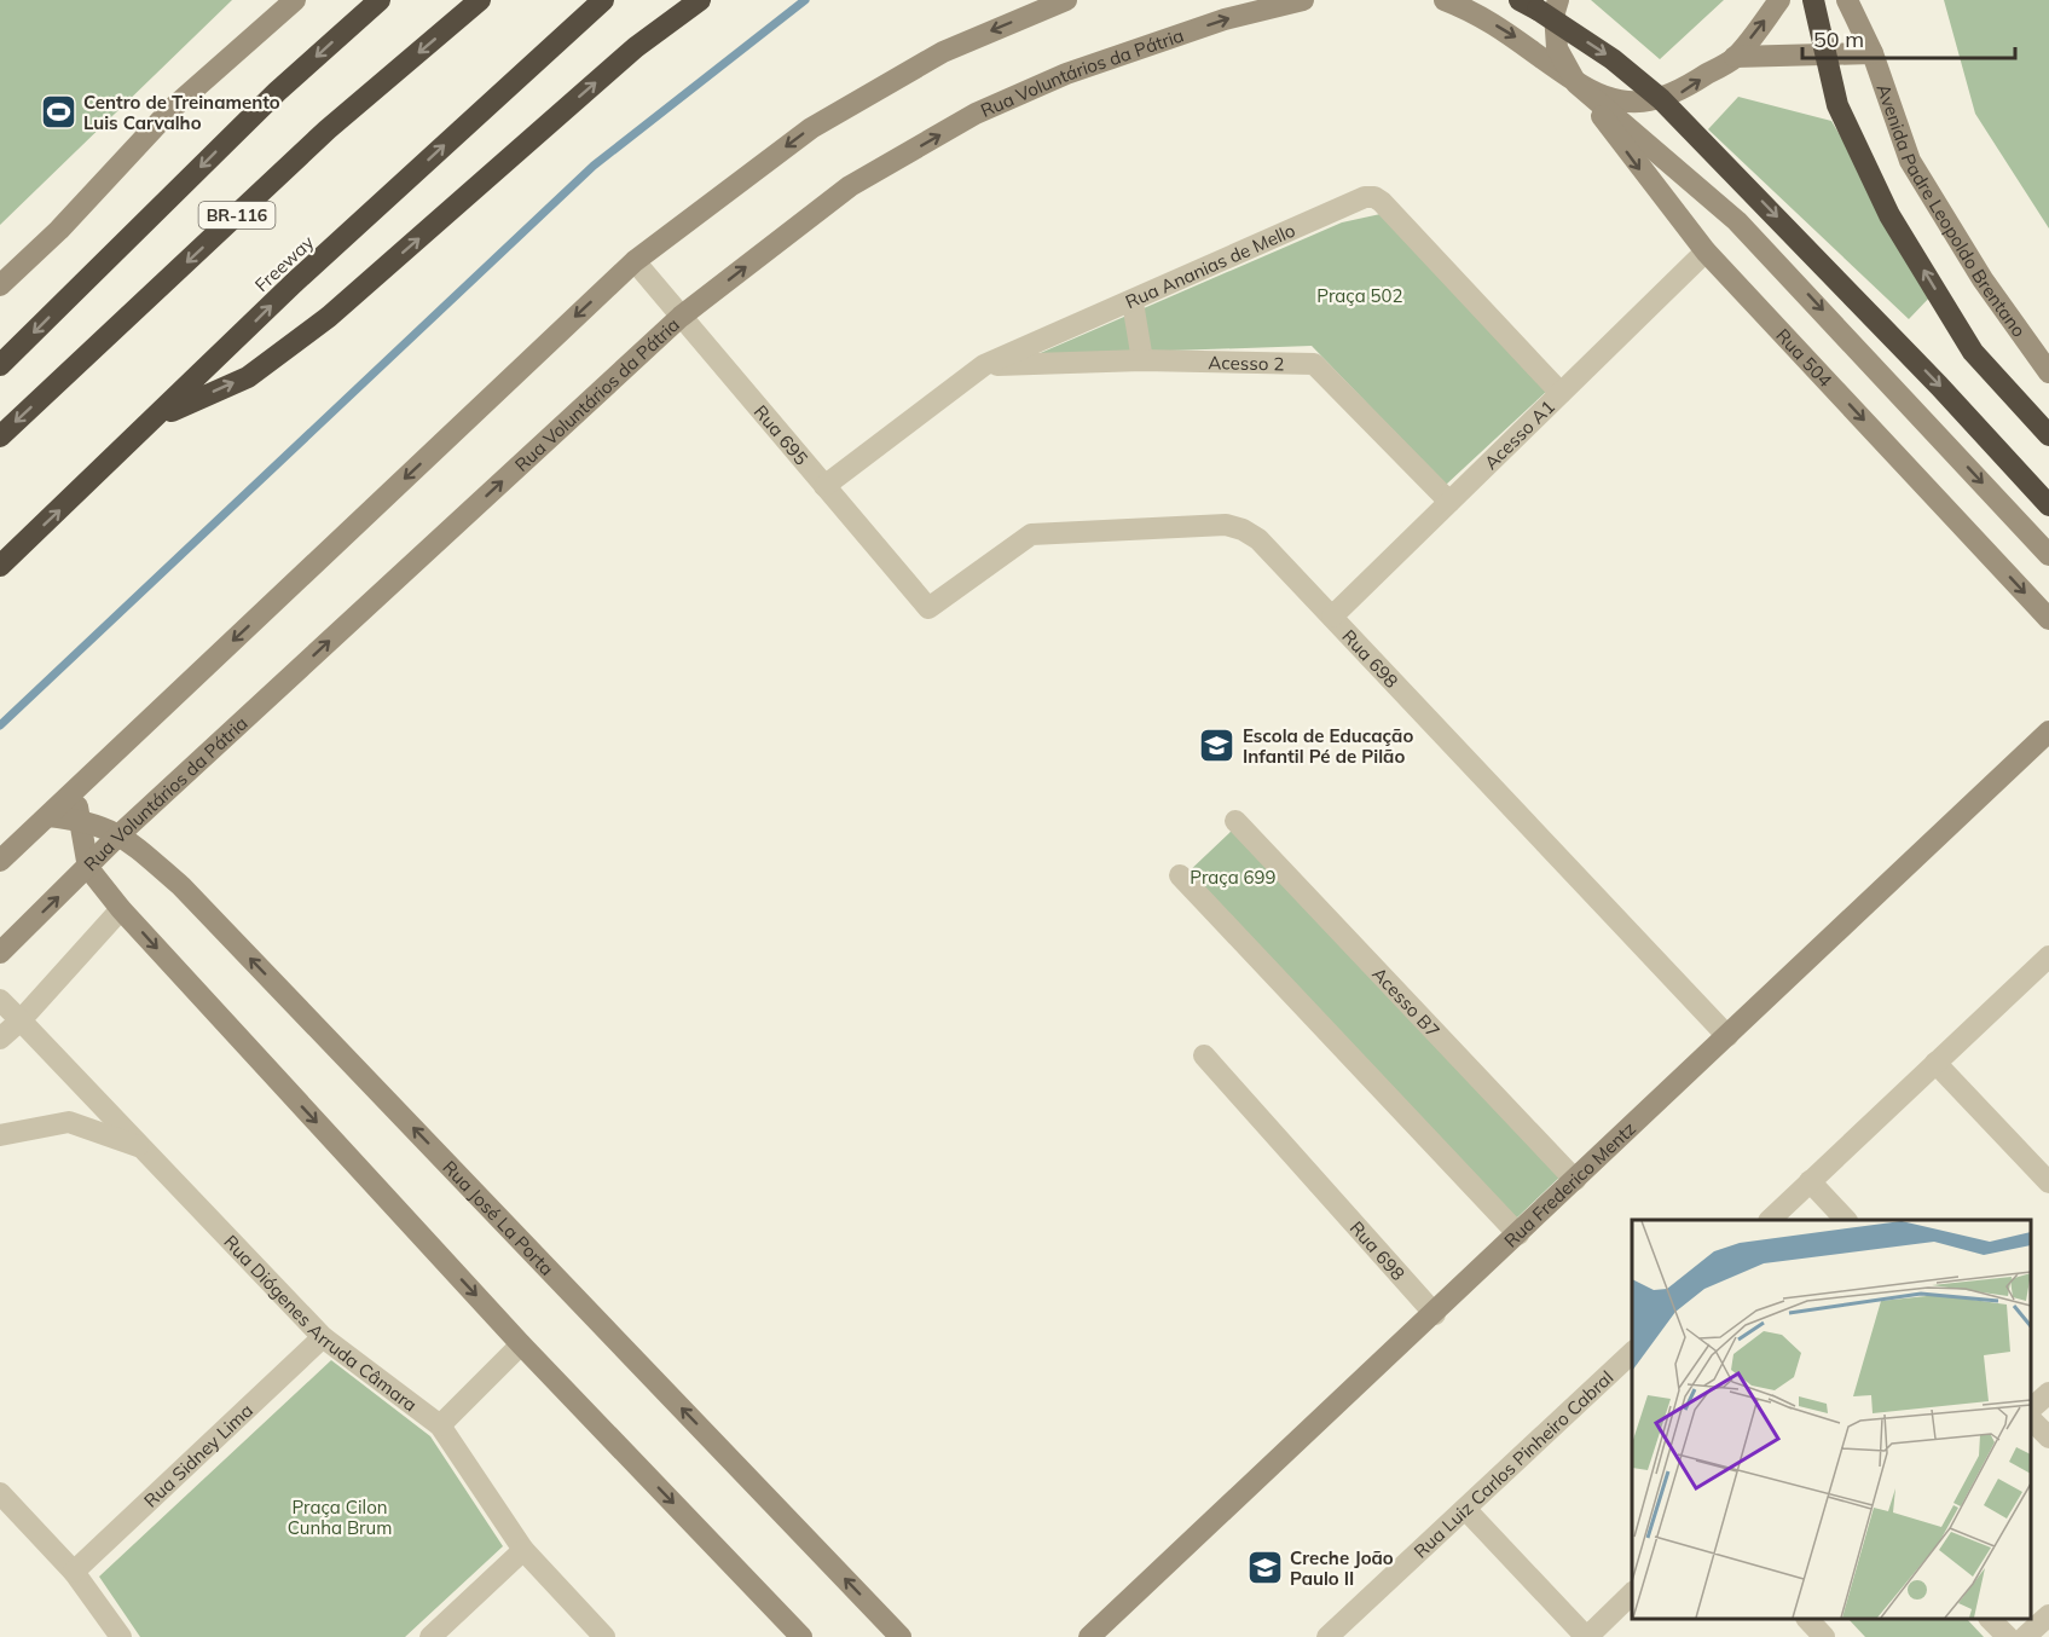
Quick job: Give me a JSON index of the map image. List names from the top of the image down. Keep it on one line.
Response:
{"streets":{"highway":["BR-116","Freeway"],"main road":["Rua Voluntários da Pátria","Avenida Padre Leopoldo Brentano","Rua 504","Rua Frederico Mentz","Rua José La Porta"],"street":["Rua Ananias de Mello","Acesso 2","Acesso A1","Rua 695","Rua 698","Acesso B7","Rua Diógenes Arruda Câmara","Rua Sidney Lima","Rua Luiz Carlos Pinheiro Cabral"]},"crossings":[["Rua Voluntários da Pátria","Rua 695"],["Rua Voluntários da Pátria","Rua José La Porta"],["Rua Ananias de Mello","Acesso 2"],["Rua Ananias de Mello","Acesso A1"],["Rua Ananias de Mello","Rua 695"],["Rua 504","Acesso A1"],["Acesso 2","Acesso A1"],["Acesso A1","Rua 698"],["Rua 695","Rua 698"],["Rua 698","Rua Frederico Mentz"],["Acesso B7","Rua Frederico Mentz"],["Rua Diógenes Arruda Câmara","Rua Sidney Lima"]],"parks":["Praça 502","Praça 699","Praça Cilon Cunha Brum"],"places":{"sports":["Centro de Treinamento Luis Carvalho"],"school or university":["Escola de Educação Infantil Pé de Pilão","Creche João Paulo II"]},"scale_bar":"50 m"}
